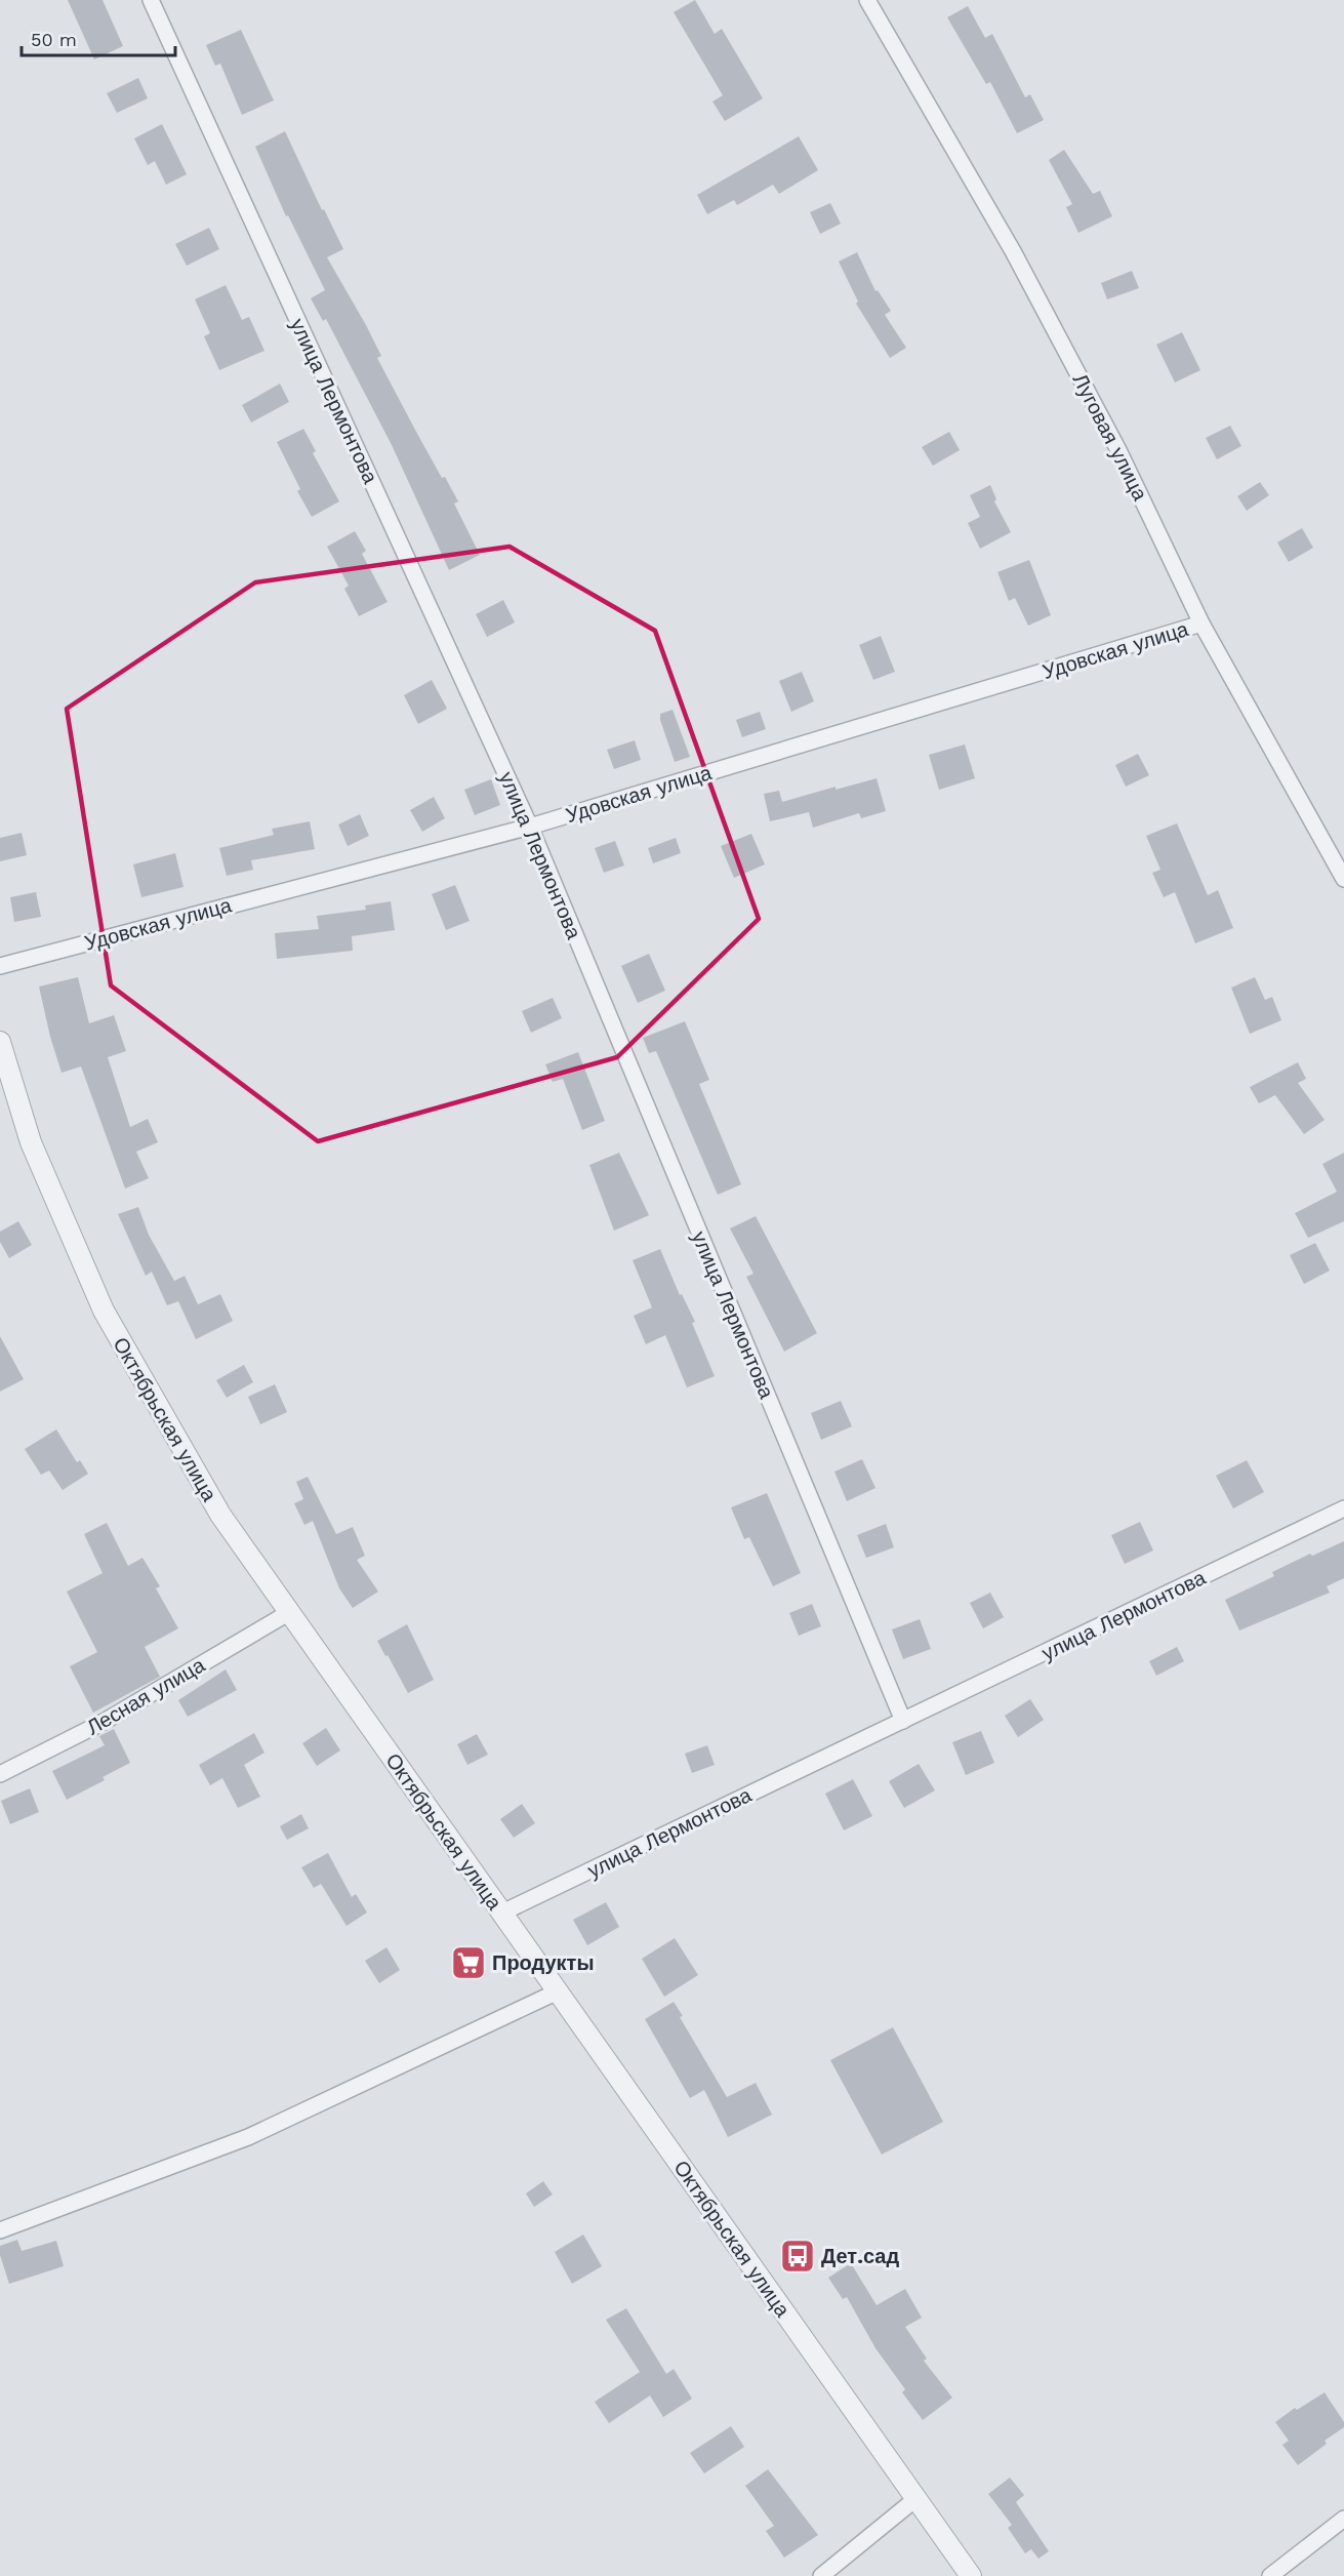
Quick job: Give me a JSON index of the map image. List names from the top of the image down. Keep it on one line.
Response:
{"streets":{"street":["улица Лермонтова","Луговая улица","Удовская улица","Октябрьская улица","Лесная улица"]},"crossings":[["улица Лермонтова","Удовская улица"],["улица Лермонтова","Октябрьская улица"],["Луговая улица","Удовская улица"],["Октябрьская улица","Лесная улица"]],"places":{"supermarket":["Продукты"],"bus stop":["Дет.сад"]},"scale_bar":"50 m"}
